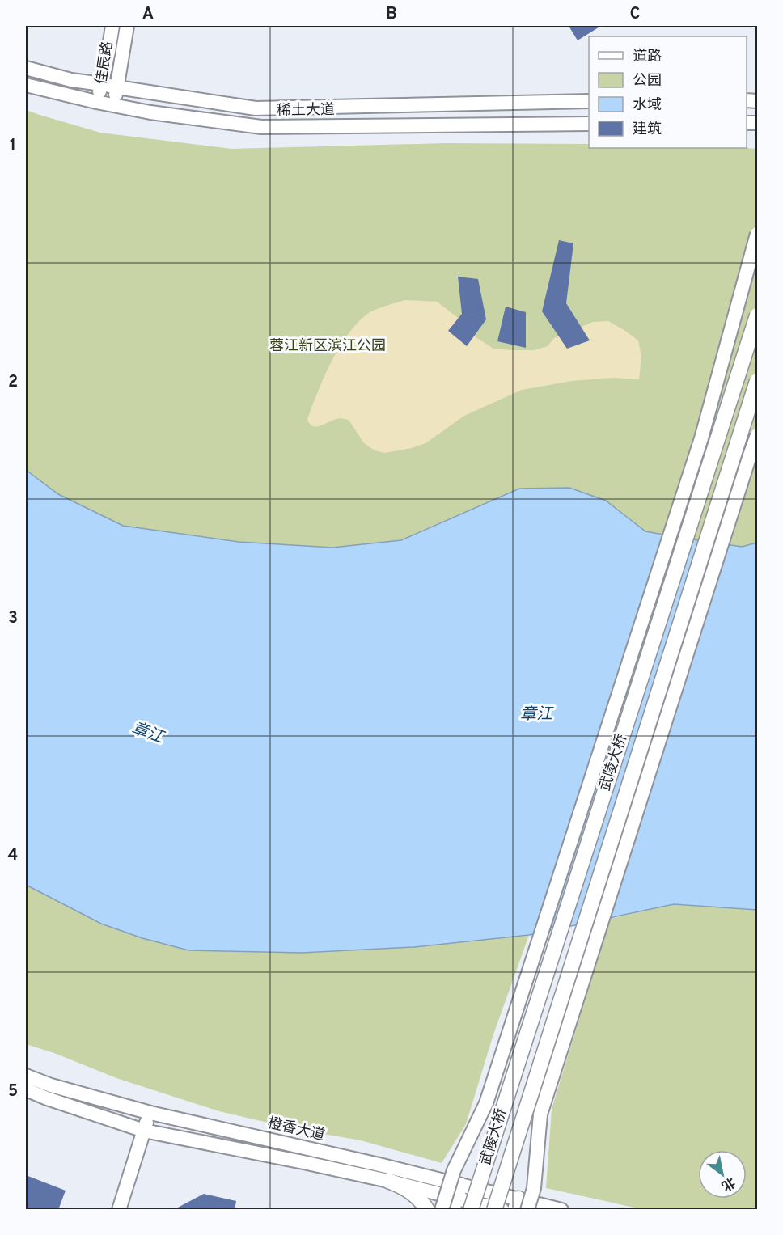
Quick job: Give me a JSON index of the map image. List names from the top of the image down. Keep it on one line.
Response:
{"streets":{"main road":["佳辰路","稀土大道","武陵大桥","橙香大道"]},"crossings":[["佳辰路","稀土大道"]],"water":["章江"],"parks":["蓉江新区滨江公园"],"legend":["道路","公园","水域","建筑"],"north":"bottom right","grid":{"columns":["A","B","C"],"rows":["1","2","3","4","5"]}}
